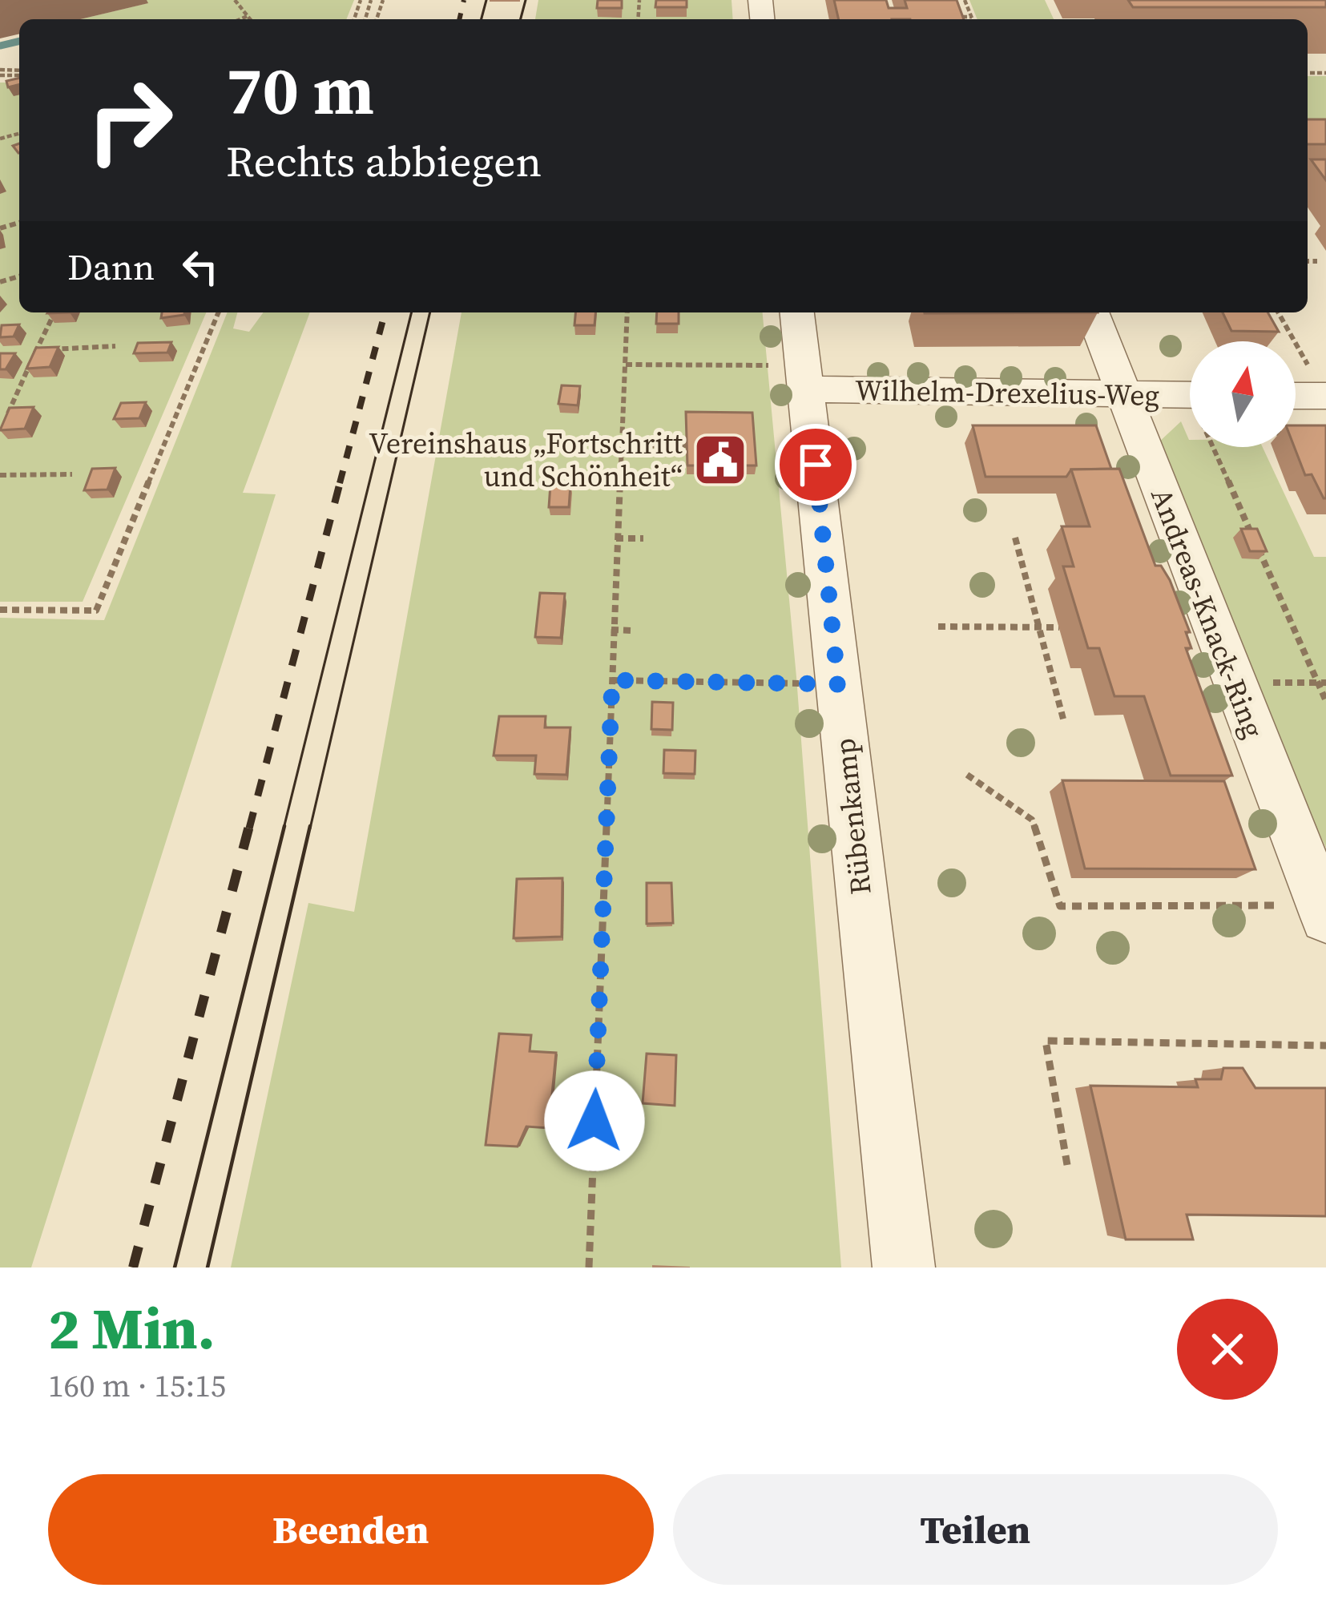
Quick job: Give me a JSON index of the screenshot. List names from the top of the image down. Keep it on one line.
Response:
{"streets":{"street":["Wilhelm-Drexelius-Weg","Andreas-Knack-Ring","Rübenkamp"]},"crossings":[["Wilhelm-Drexelius-Weg","Andreas-Knack-Ring"],["Wilhelm-Drexelius-Weg","Rübenkamp"]],"places":{"public building":["Vereinshaus „Fortschritt und Schönheit“"]},"north":"top","page":{"turn":["70 m","Rechts abbiegen"],"then":"Dann","heading":["2 Min.","160 m · 15:15"],"buttons":["Beenden","Teilen"]}}
